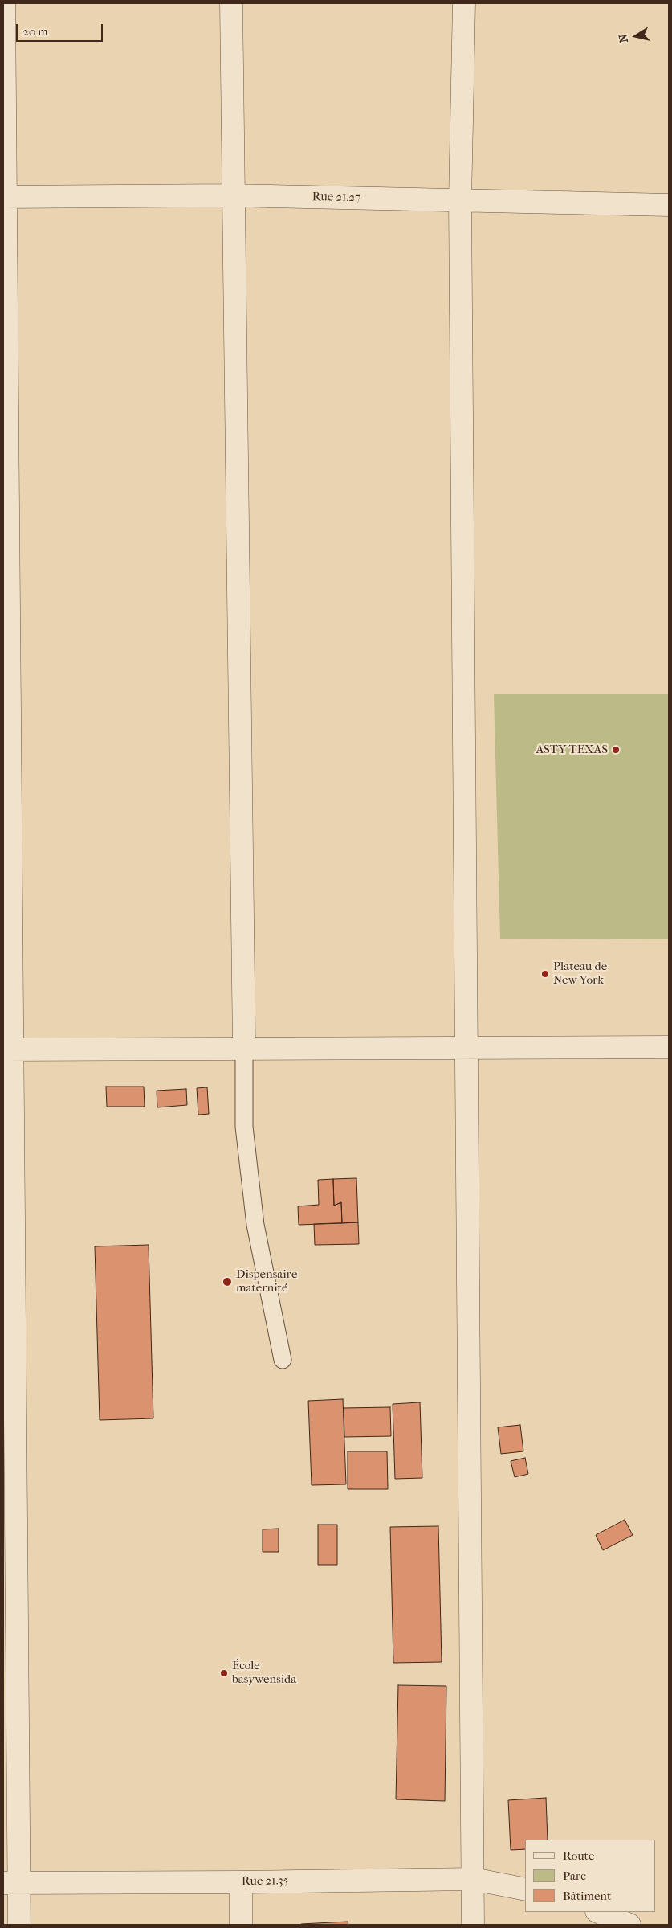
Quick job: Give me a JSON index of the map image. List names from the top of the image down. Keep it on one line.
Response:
{"streets":{"street":["Rue 21.27","Rue 21.35"]},"places":["ASTY TEXAS","Plateau de New York","Dispensaire maternité","École basywensida"],"legend":["Route","Parc","Bâtiment"],"scale_bar":"20 m","north":"left"}
